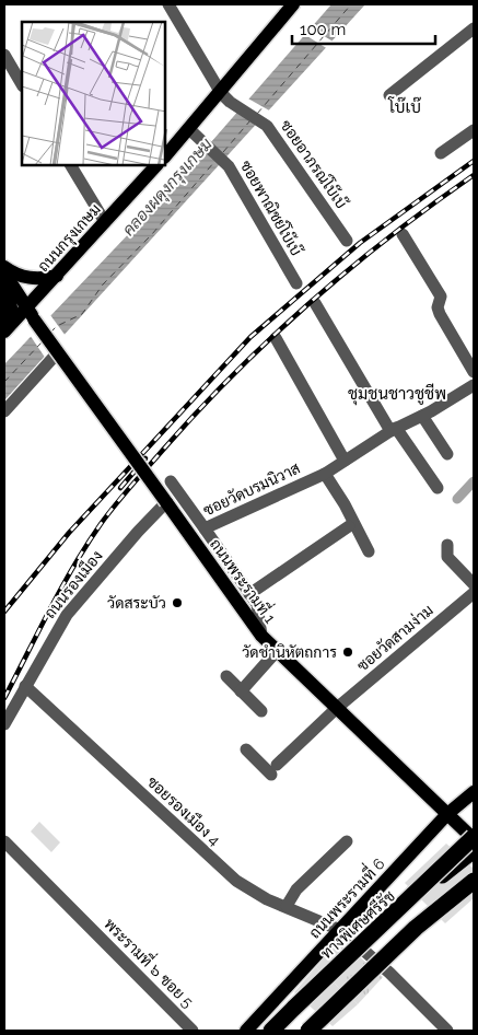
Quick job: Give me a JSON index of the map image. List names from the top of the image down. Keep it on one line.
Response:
{"streets":{"highway":["ทางพิเศษศรีรัช"],"main road":["ถนนกรุงเกษม","ถนนพระรามที่ 1","ถนนพระรามที่ 6"],"street":["ซอยอาภรณ์โบ๊เบ๊","ซอยพาณิชย์โบ๊เบ๊","ซอยวัดบรมนิวาส","ถนนรองเมือง","ซอยวัดสามง่าม","ซอยรองเมือง 4","พระรามที่ ๖ ซอย 5"]},"crossings":[["ถนนกรุงเกษม","ถนนพระรามที่ 1"],["ซอยวัดบรมนิวาส","ถนนพระรามที่ 1"],["ถนนพระรามที่ 1","ถนนรองเมือง"],["ถนนพระรามที่ 1","ซอยวัดสามง่าม"],["ถนนพระรามที่ 1","ถนนพระรามที่ 6"],["ถนนรองเมือง","ซอยรองเมือง 4"],["ซอยรองเมือง 4","ถนนพระรามที่ 6"]],"districts":["โบ๊เบ๊","ชุมชนชาวชูชีพ"],"water":["คลองผดุงกรุงเกษม"],"places":["วัดสระบัว","วัดชำนิหัตถการ"],"scale_bar":"100 m"}
